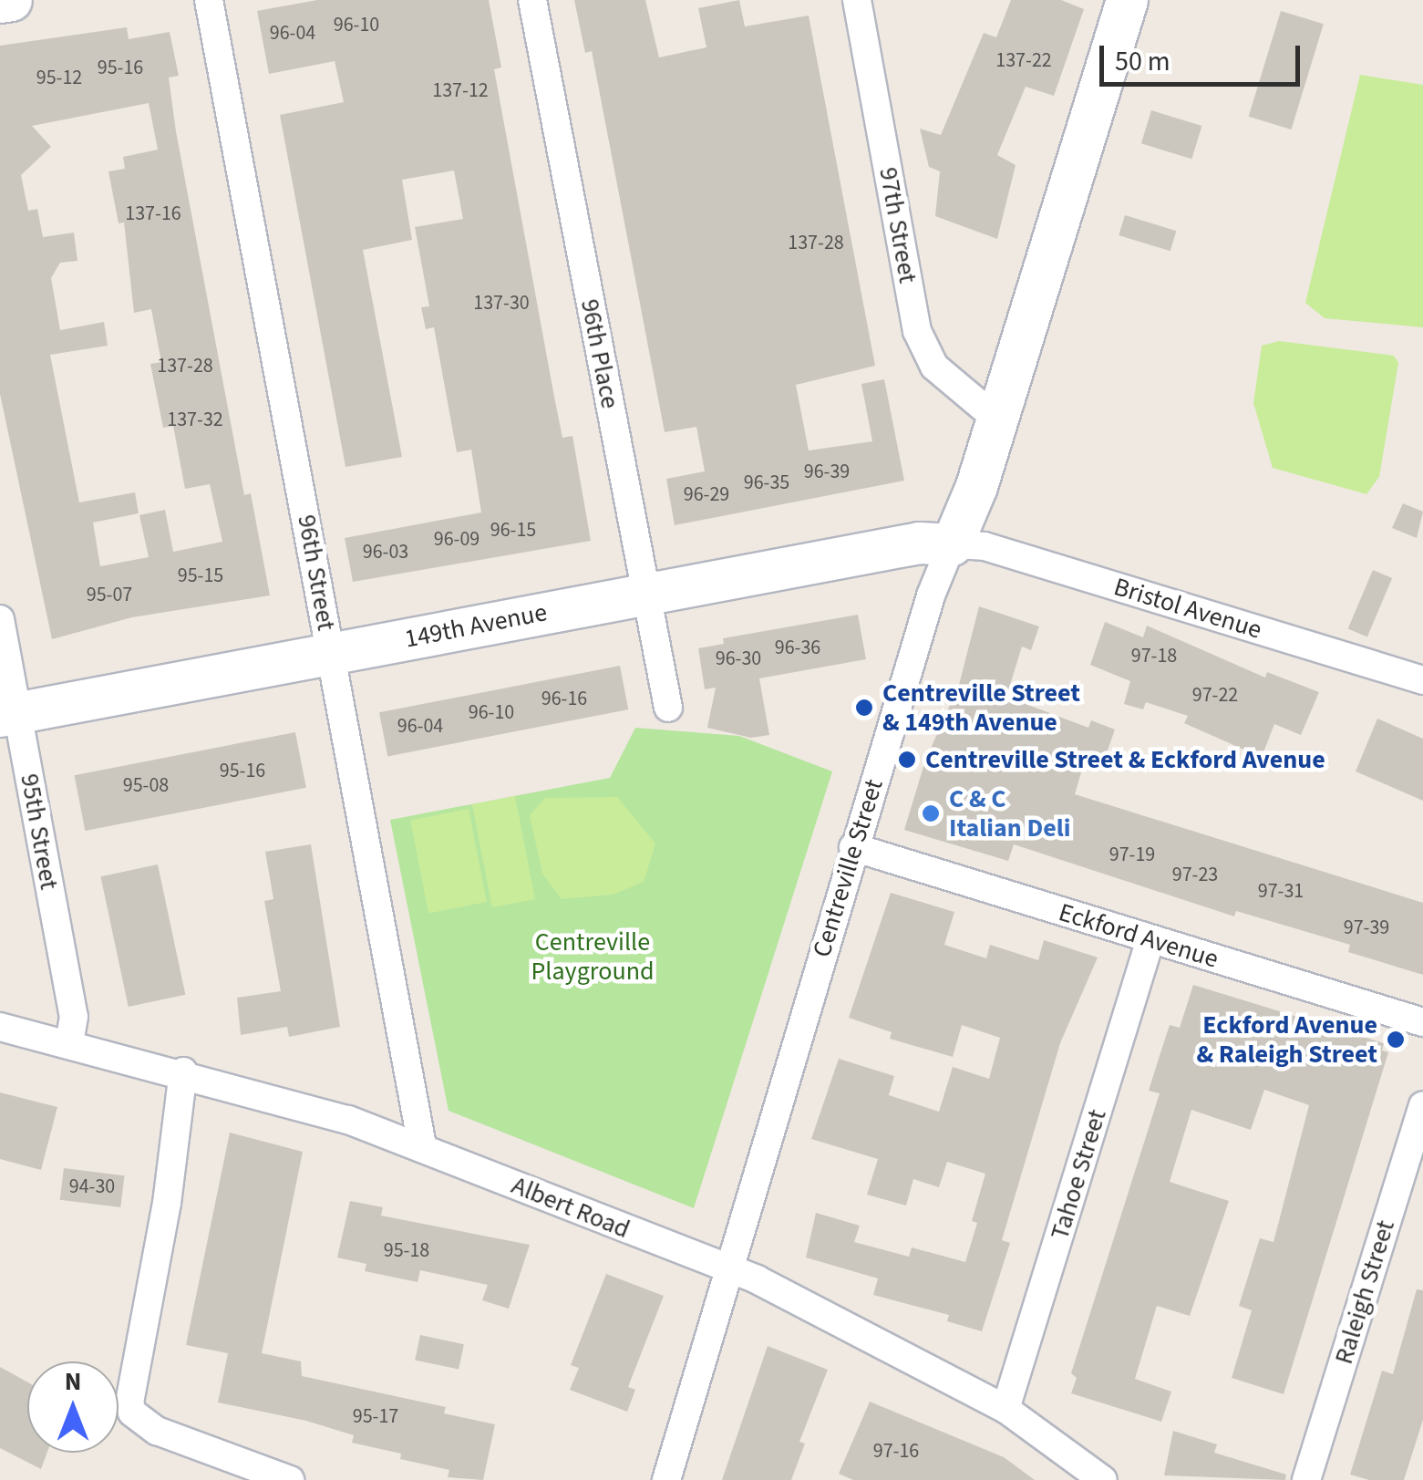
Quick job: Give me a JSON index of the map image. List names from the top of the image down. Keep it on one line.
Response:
{"streets":{"street":["97th Street","96th Place","96th Street","Bristol Avenue","149th Avenue","95th Street","Centreville Street","Eckford Avenue","Tahoe Street","Albert Road","Raleigh Street"]},"crossings":[["97th Street","Centreville Street"],["96th Place","149th Avenue"],["96th Street","149th Avenue"],["96th Street","Albert Road"],["Bristol Avenue","149th Avenue"],["Bristol Avenue","Centreville Street"],["149th Avenue","95th Street"],["149th Avenue","Centreville Street"],["95th Street","Albert Road"],["Centreville Street","Eckford Avenue"],["Centreville Street","Albert Road"],["Eckford Avenue","Tahoe Street"],["Tahoe Street","Albert Road"]],"parks":["Centreville Playground"],"places":["Centreville Street & 149th Avenue","Centreville Street & Eckford Avenue","C & C Italian Deli","Eckford Avenue & Raleigh Street"],"house_numbers":["96-10","96-04","137-22","95-16","95-12","137-12","137-16","137-28","137-30","137-28","137-32","96-39","96-35","96-29","96-15","96-09","96-03","95-15","95-07","96-36","97-18","96-30","97-22","96-16","96-10","96-04","95-16","95-08","97-19","97-23","97-31","97-39","94-30","95-18","95-17","97-16"],"scale_bar":"50 m","north":"top"}
